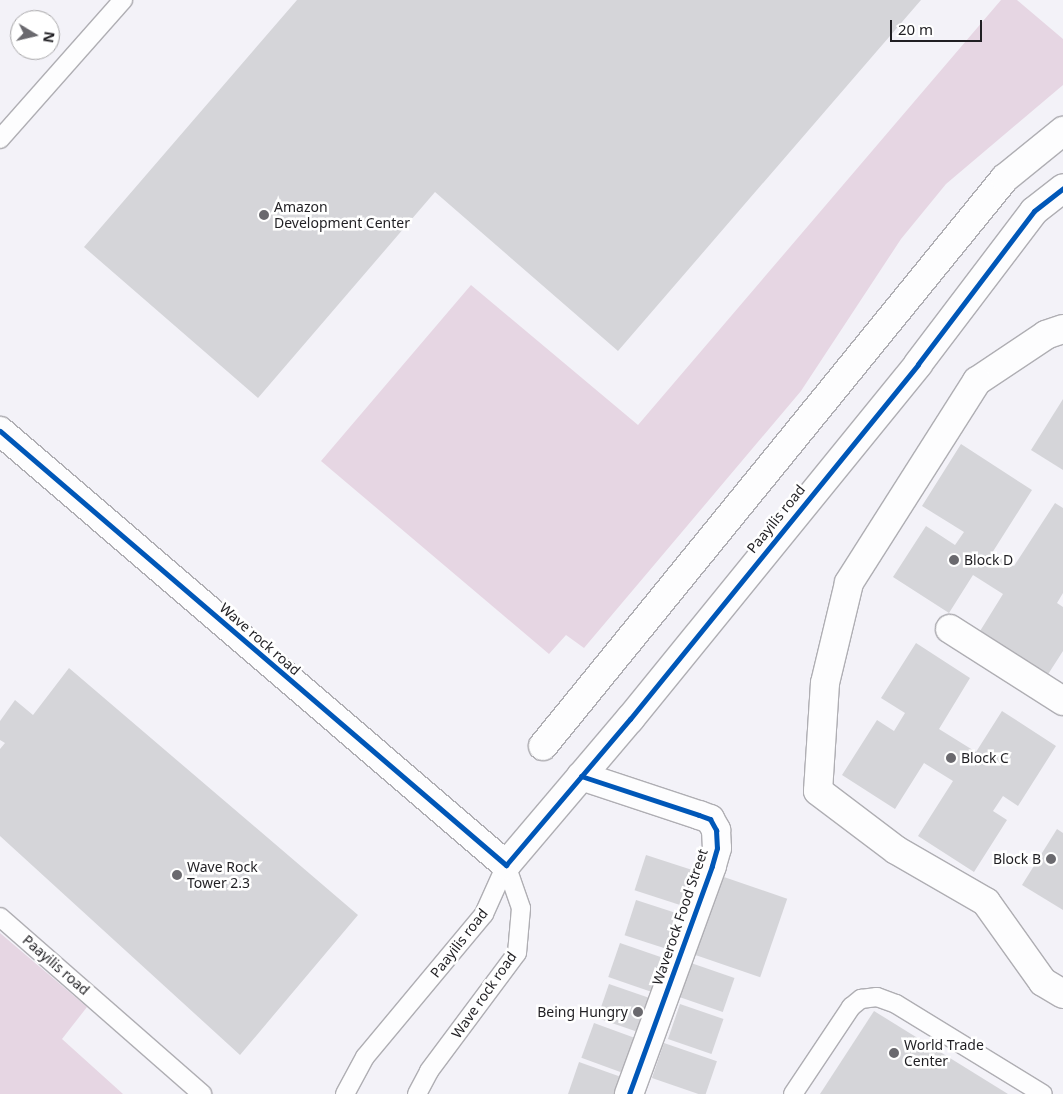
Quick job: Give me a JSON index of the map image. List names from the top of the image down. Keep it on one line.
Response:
{"streets":{"street":["Paayilis road","Wave rock road","Waverock Food Street"]},"crossings":[["Paayilis road","Wave rock road"],["Paayilis road","Waverock Food Street"]],"places":["Amazon Development Center","Block D","Block C","Block B","Wave Rock Tower 2.3","Being Hungry","World Trade Center"],"scale_bar":"20 m","north":"right"}
